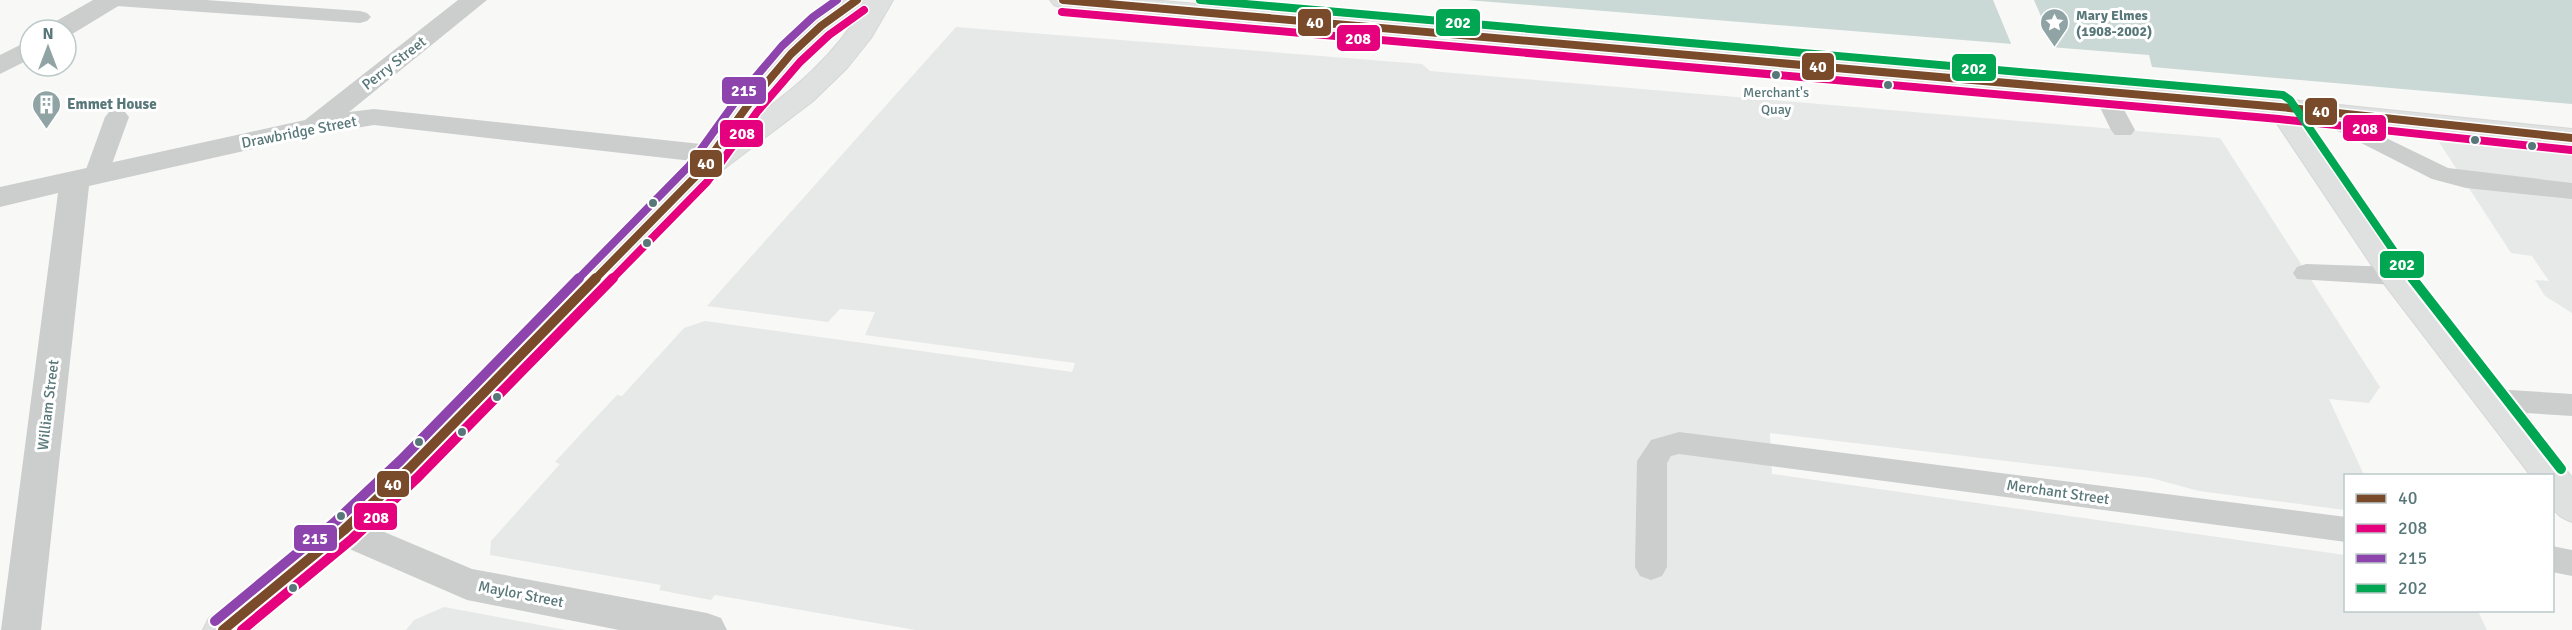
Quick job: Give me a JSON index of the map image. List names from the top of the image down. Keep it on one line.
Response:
{"streets":{"street":["Perry Street","Drawbridge Street","William Street","Maylor Street"],"lane":["Merchant Street"]},"crossings":[["Perry Street","Drawbridge Street"],["Drawbridge Street","William Street"]],"places":{"place":["Mary Elmes (1908-2002)"],"other":["Merchant's Quay"],"building":["Emmet House"]},"lines":["transit line 40","transit line 215","transit line 202","transit line 208"],"legend":["40","208","215","202"],"north":"top"}
